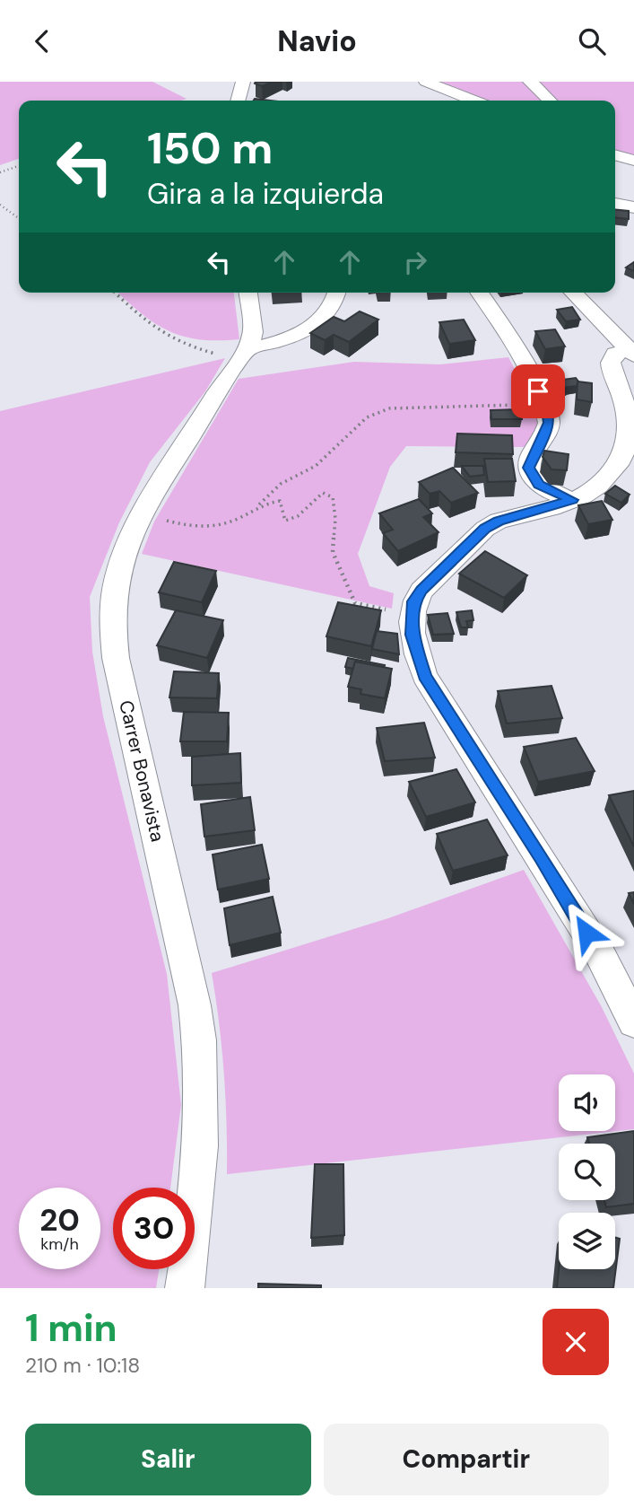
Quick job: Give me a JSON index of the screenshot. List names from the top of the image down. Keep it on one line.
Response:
{"streets":{"street":["Carrer Bonavista"]},"page":{"header":"Navio","turn":["150 m","Gira a la izquierda"],"speed":"20 km/h","limit":"30","heading":["1 min","210 m · 10:18"],"buttons":["Salir","Compartir"]}}
